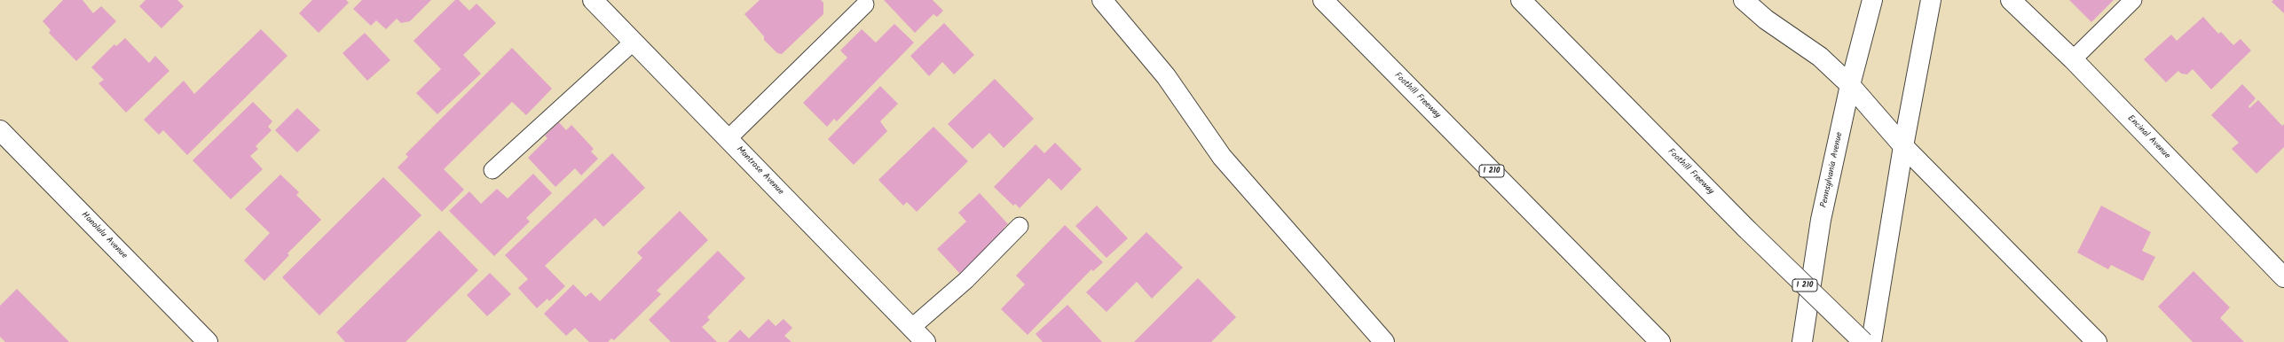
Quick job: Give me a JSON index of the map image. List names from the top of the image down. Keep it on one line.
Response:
{"streets":{"main road":["Foothill Freeway","Encinal Avenue","Pennsylvania Avenue","Montrose Avenue","I 210","Honolulu Avenue"]}}
